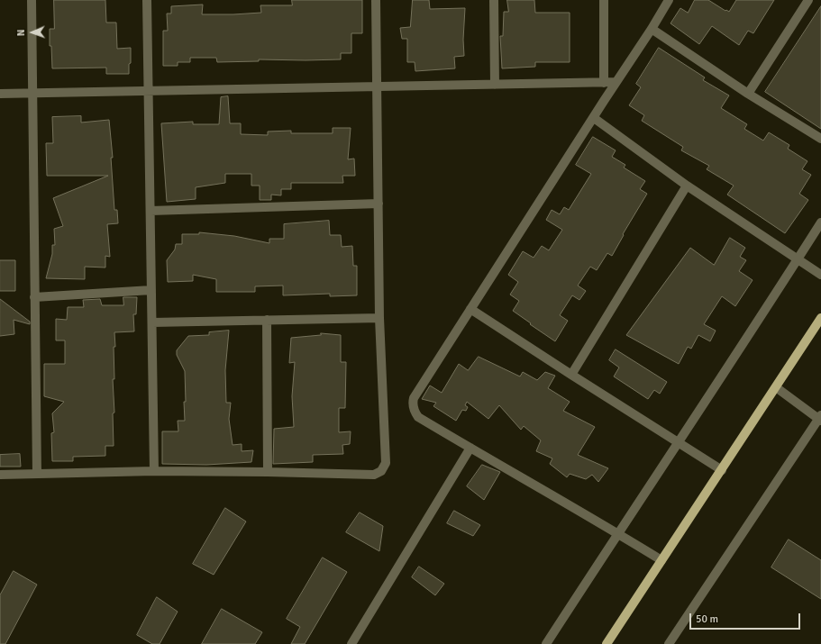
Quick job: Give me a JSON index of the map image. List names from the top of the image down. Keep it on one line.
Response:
{"scale_bar":"50 m","north":"left"}
